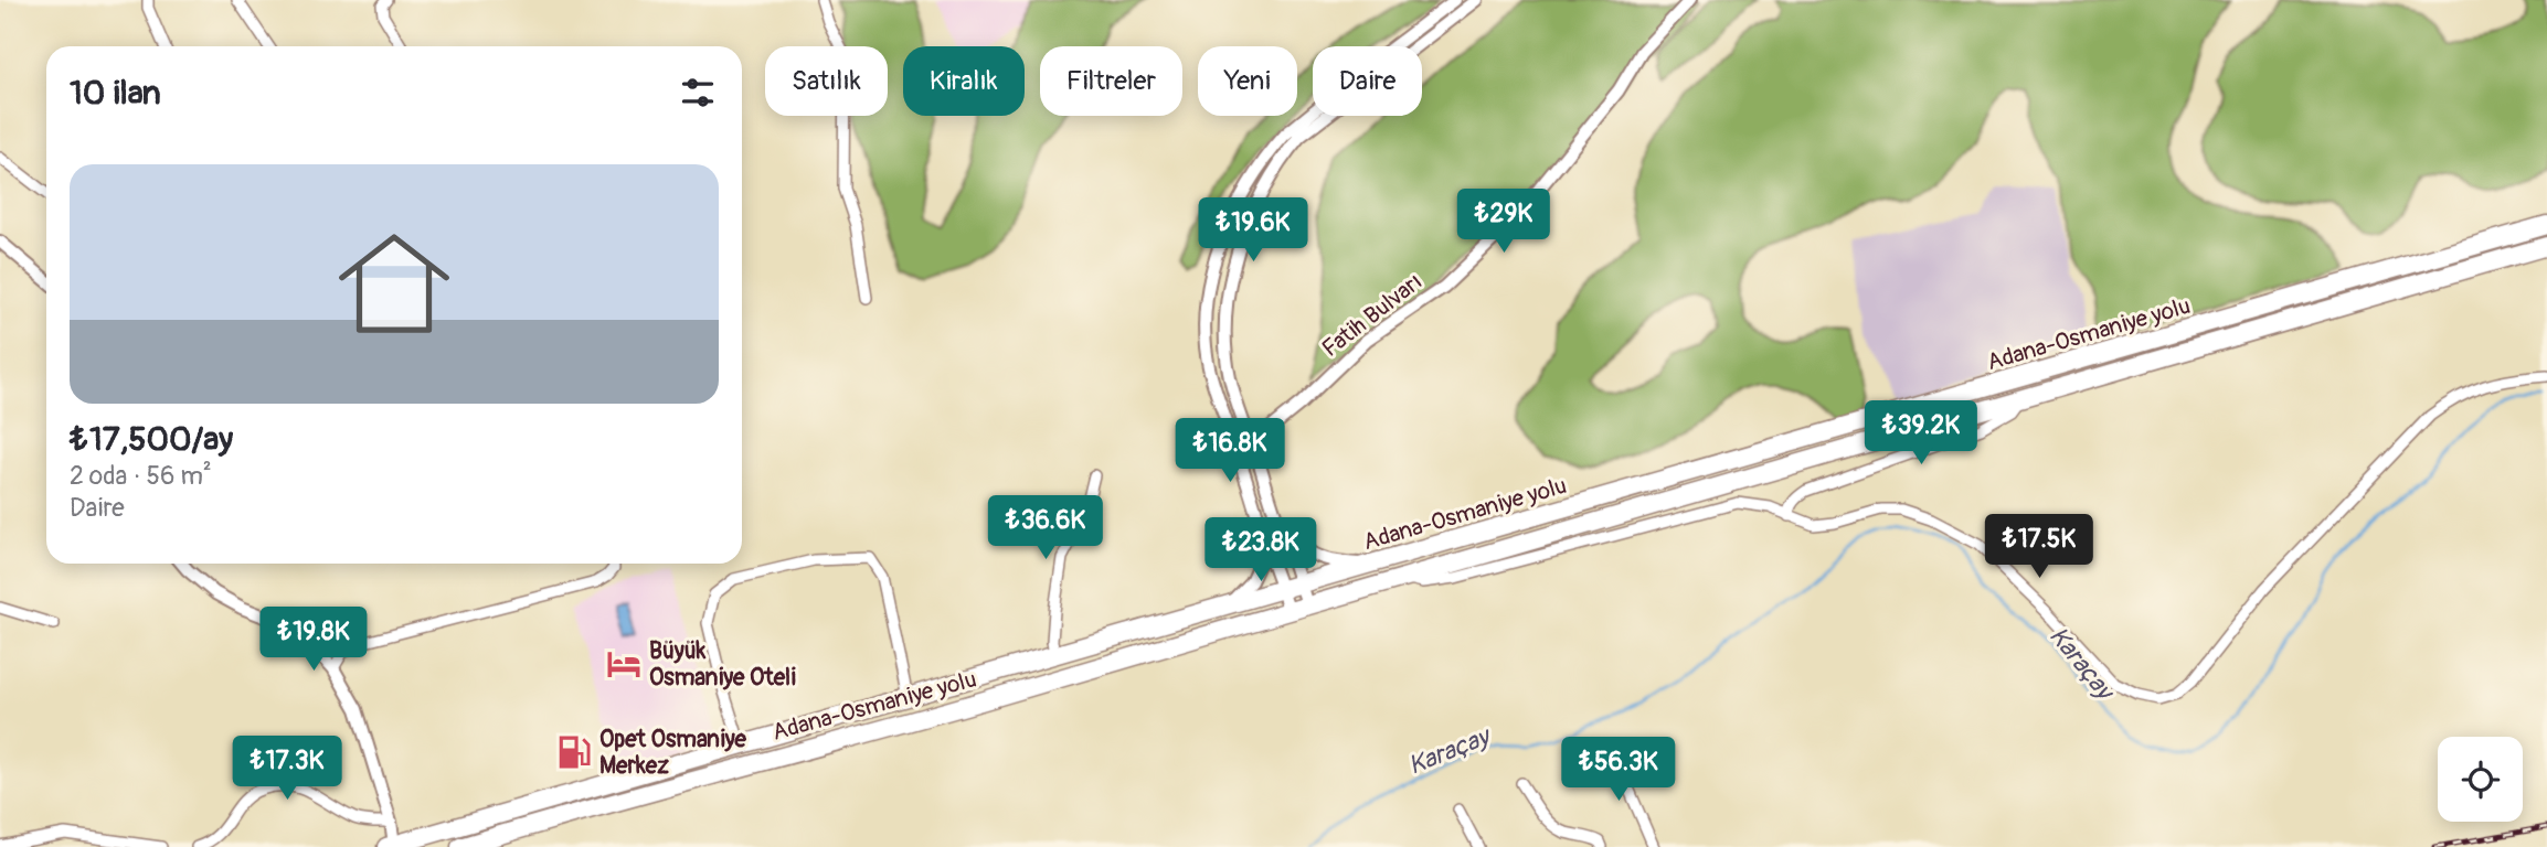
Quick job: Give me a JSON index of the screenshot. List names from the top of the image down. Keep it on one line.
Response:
{"streets":{"highway":["Adana-Osmaniye yolu"],"street":["Fatih Bulvarı"]},"water":["Karaçay"],"places":{"hotel":["Büyük Osmaniye Oteli"],"fuel station":["Opet Osmaniye Merkez"]},"page":{"chip":["Satılık","Kiralık","Filtreler","Yeni","Daire"],"heading":"10 ilan","list":[{"name":"₺17,500/ay","note":"2 oda · 56 m² · Daire"}],"price":["₺29K","₺19.6K","₺39.2K","₺16.8K","₺36.6K","₺17.5K","₺23.8K","₺19.8K","₺17.3K","₺56.3K"]}}
